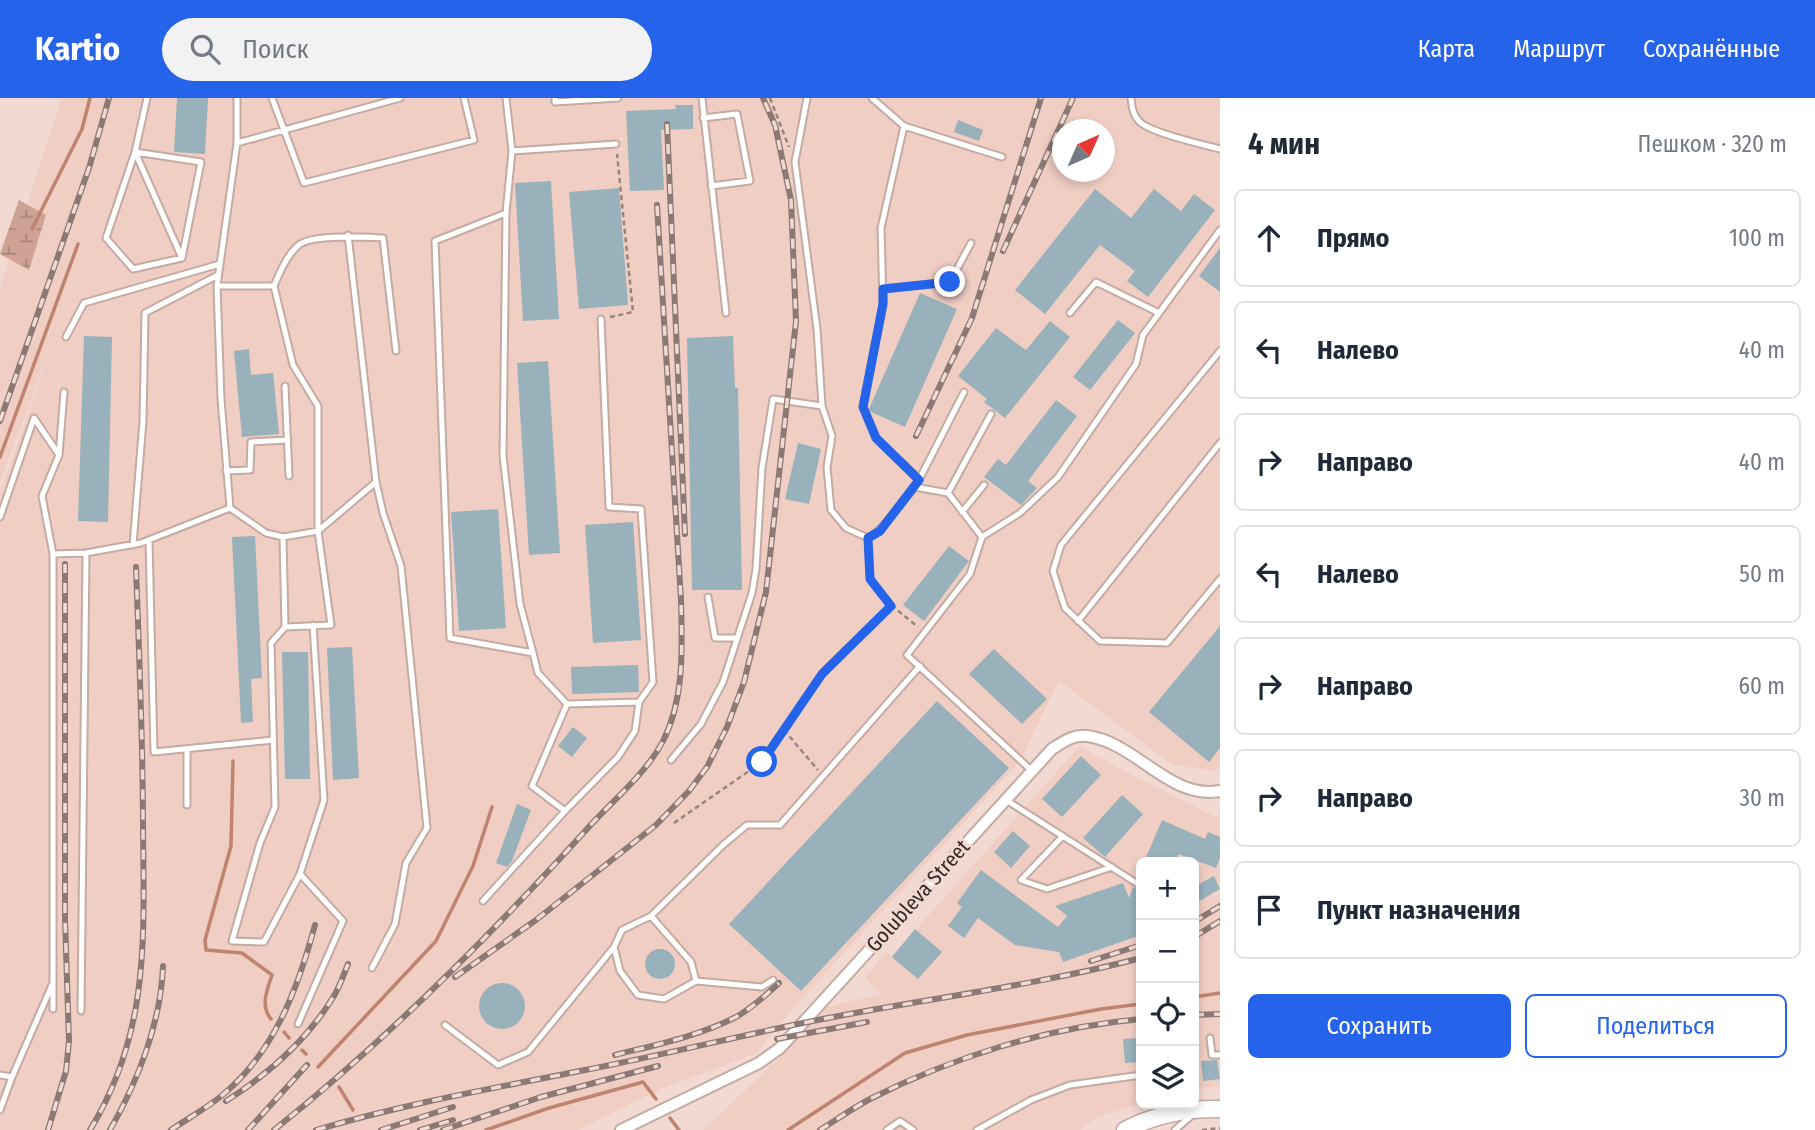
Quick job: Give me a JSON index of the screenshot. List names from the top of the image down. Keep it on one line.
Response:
{"streets":{"street":["Golubleva Street"]},"north":"top right","page":{"header":"Kartio","search":"Поиск","nav":["Карта","Маршрут","Сохранённые"],"heading":["4 мин","Пешком · 320 m"],"list":[["Прямо","100 m"],["Налево","40 m"],["Направо","40 m"],["Налево","50 m"],["Направо","60 m"],["Направо","30 m"],"Пункт назначения"],"map_buttons":["+","−"],"buttons":["Сохранить","Поделиться"]}}
